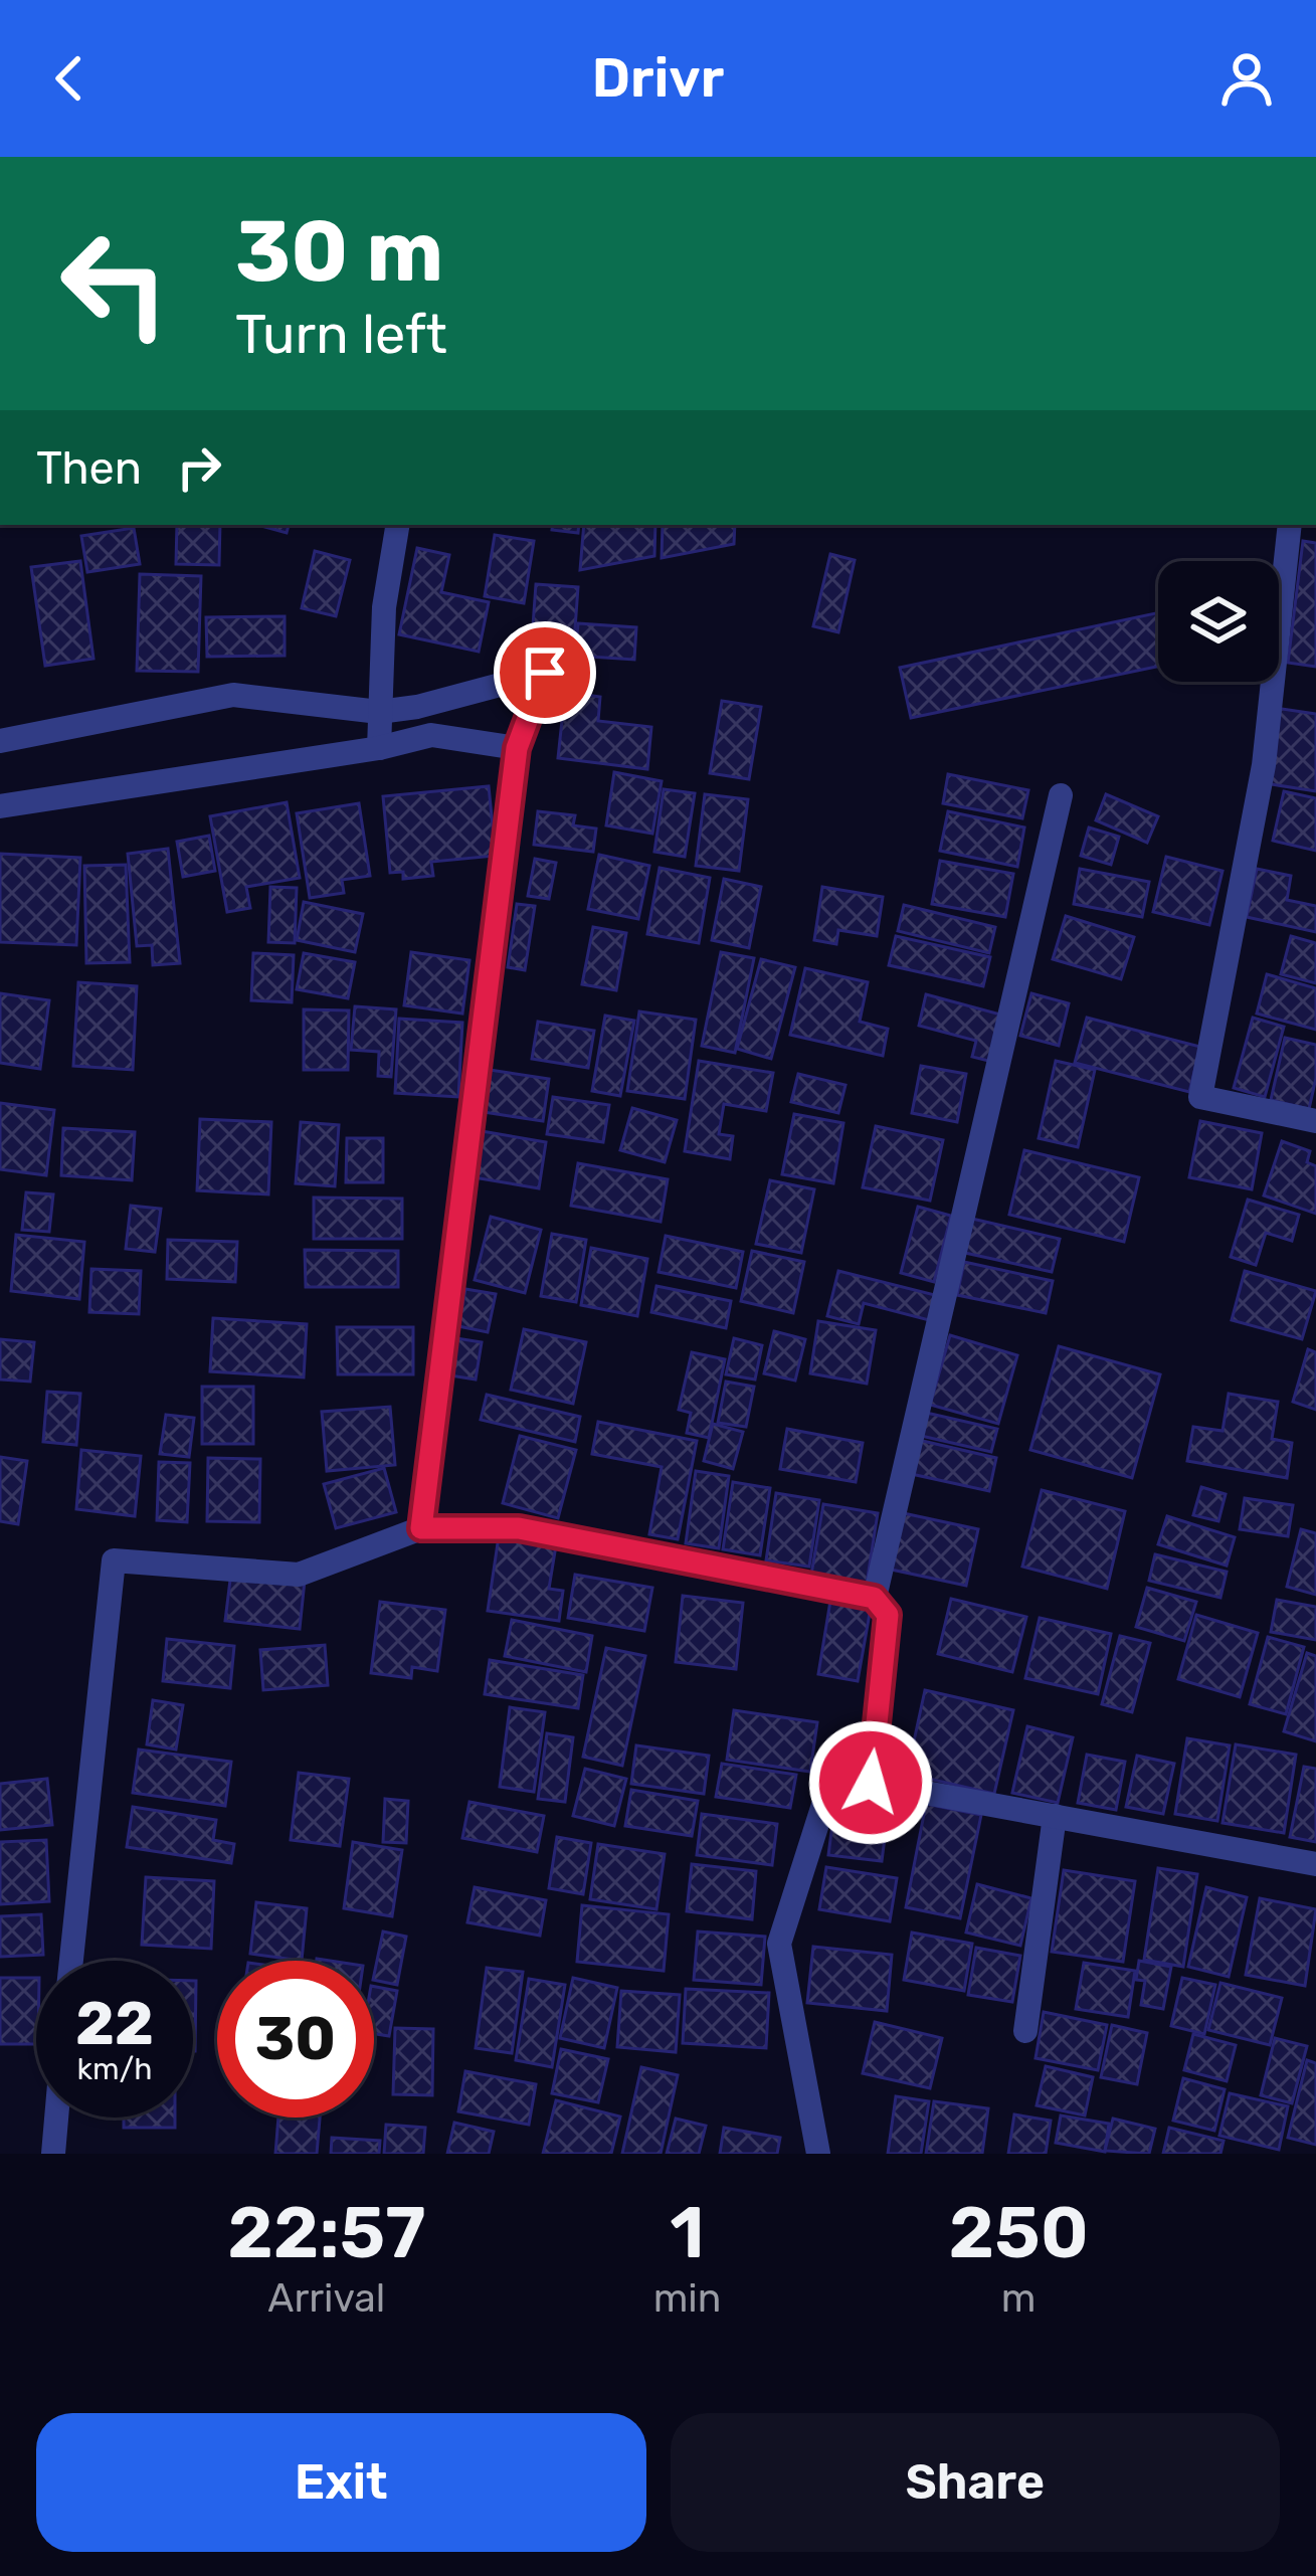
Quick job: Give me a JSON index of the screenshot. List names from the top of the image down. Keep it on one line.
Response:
{"page":{"header":"Drivr","turn":["30 m","Turn left"],"then":"Then","speed":"22 km/h","limit":"30","eta":["22:57","Arrival","1","min","250","m"],"buttons":["Exit","Share"]}}
